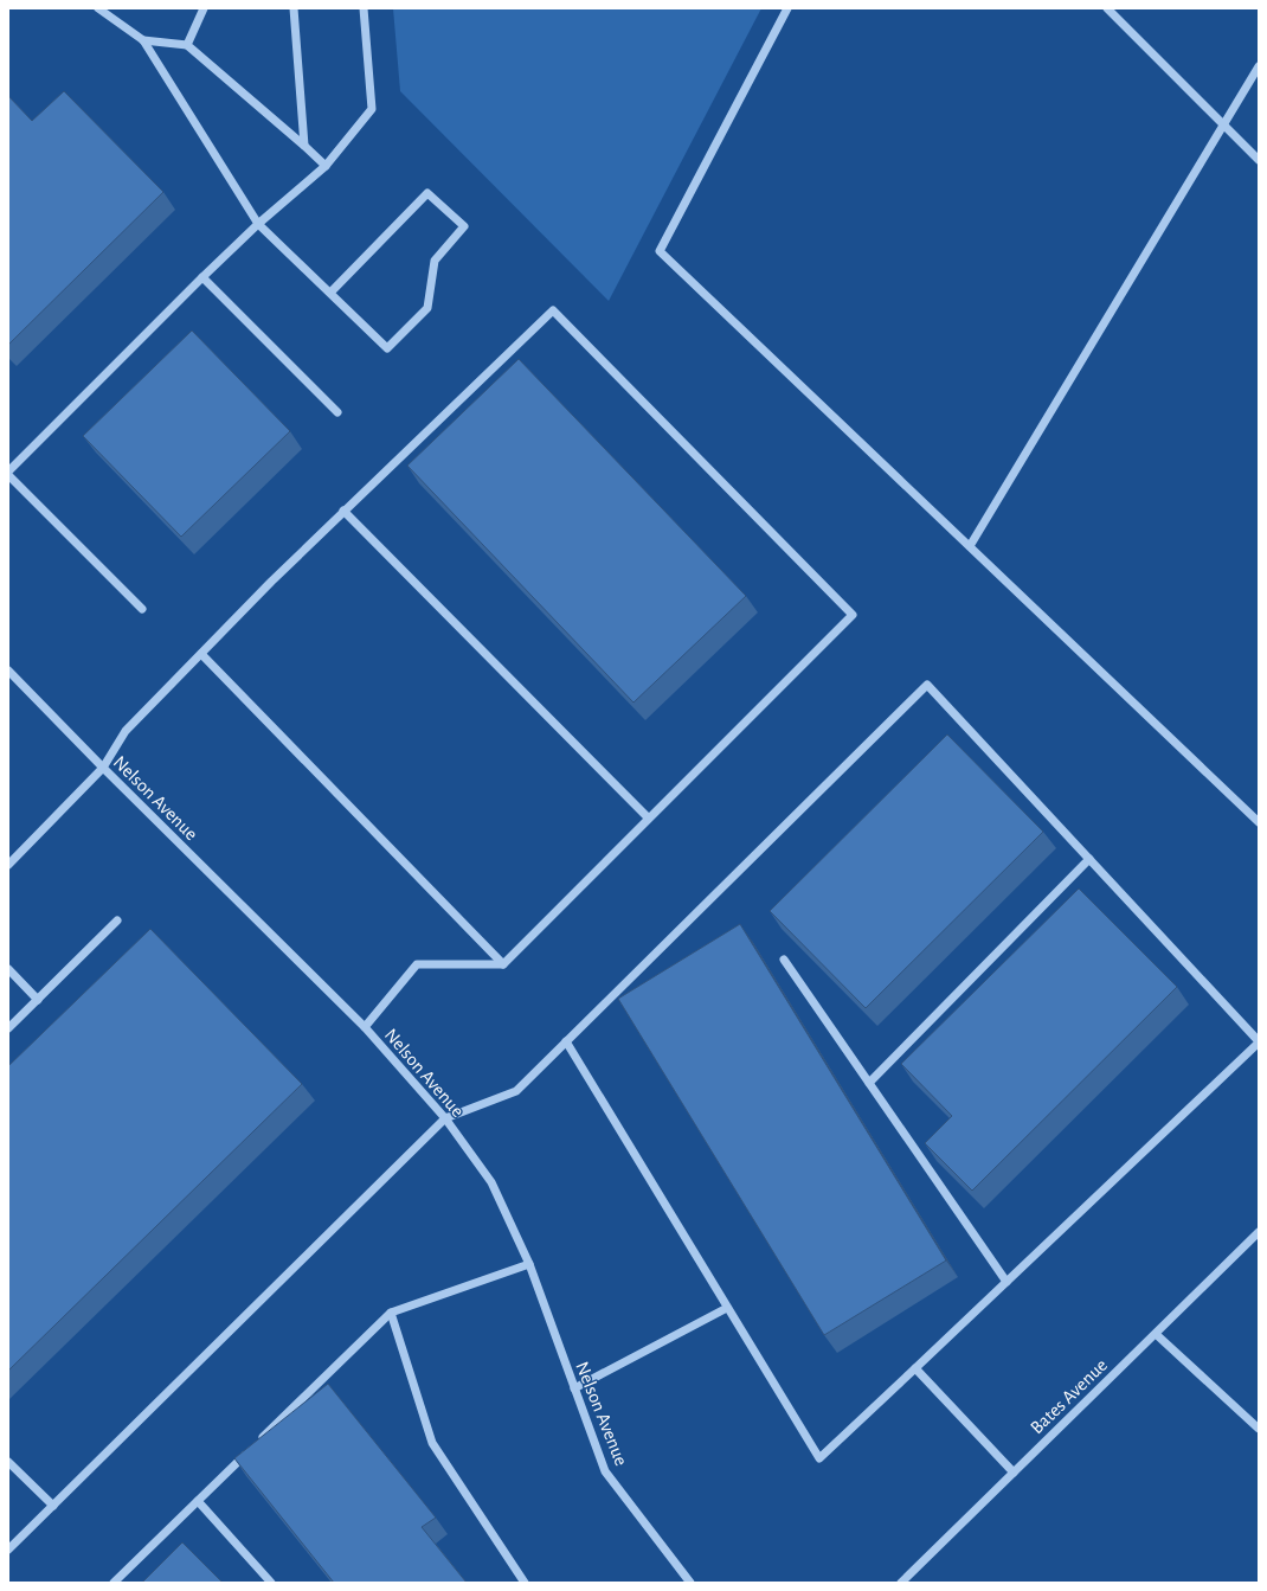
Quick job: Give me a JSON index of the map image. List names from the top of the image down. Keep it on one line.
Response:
{"streets":{"street":["Nelson Avenue","Bates Avenue"]}}
